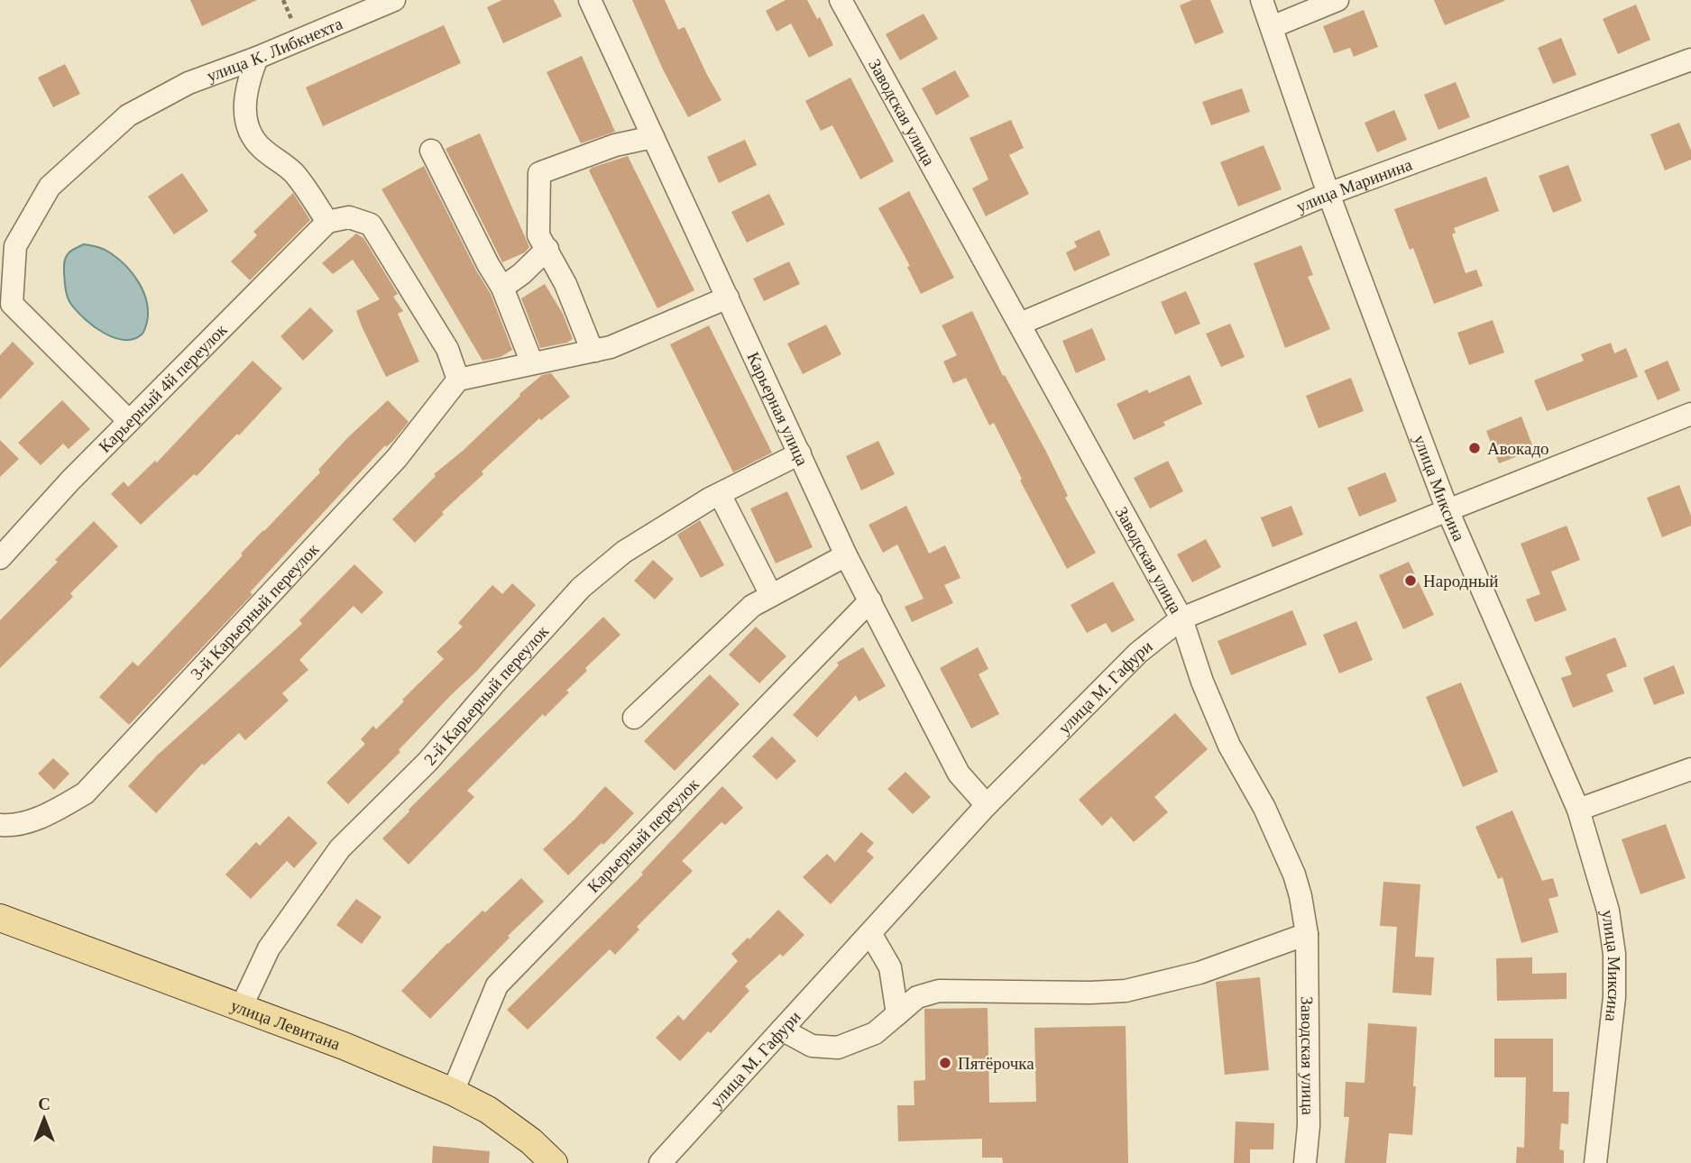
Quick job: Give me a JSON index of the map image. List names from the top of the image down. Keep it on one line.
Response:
{"streets":{"main road":["улица Левитана"],"street":["улица К. Либкнехта","Заводская улица","улица Маринина","Карьерный 4й переулок","Карьерная улица","улица Миксина","3-й Карьерный переулок","улица М. Гафури","2-й Карьерный переулок","Карьерный переулок"]},"crossings":[["улица К. Либкнехта","Карьерный 4й переулок"],["Заводская улица","улица Маринина"],["Заводская улица","улица М. Гафури"],["улица Маринина","улица Миксина"],["Карьерная улица","улица М. Гафури"],["Карьерная улица","2-й Карьерный переулок"],["Карьерная улица","Карьерный переулок"],["улица Миксина","улица М. Гафури"],["2-й Карьерный переулок","улица Левитана"],["Карьерный переулок","улица Левитана"]],"places":["Авокадо","Народный","Пятёрочка"],"north":"top"}
